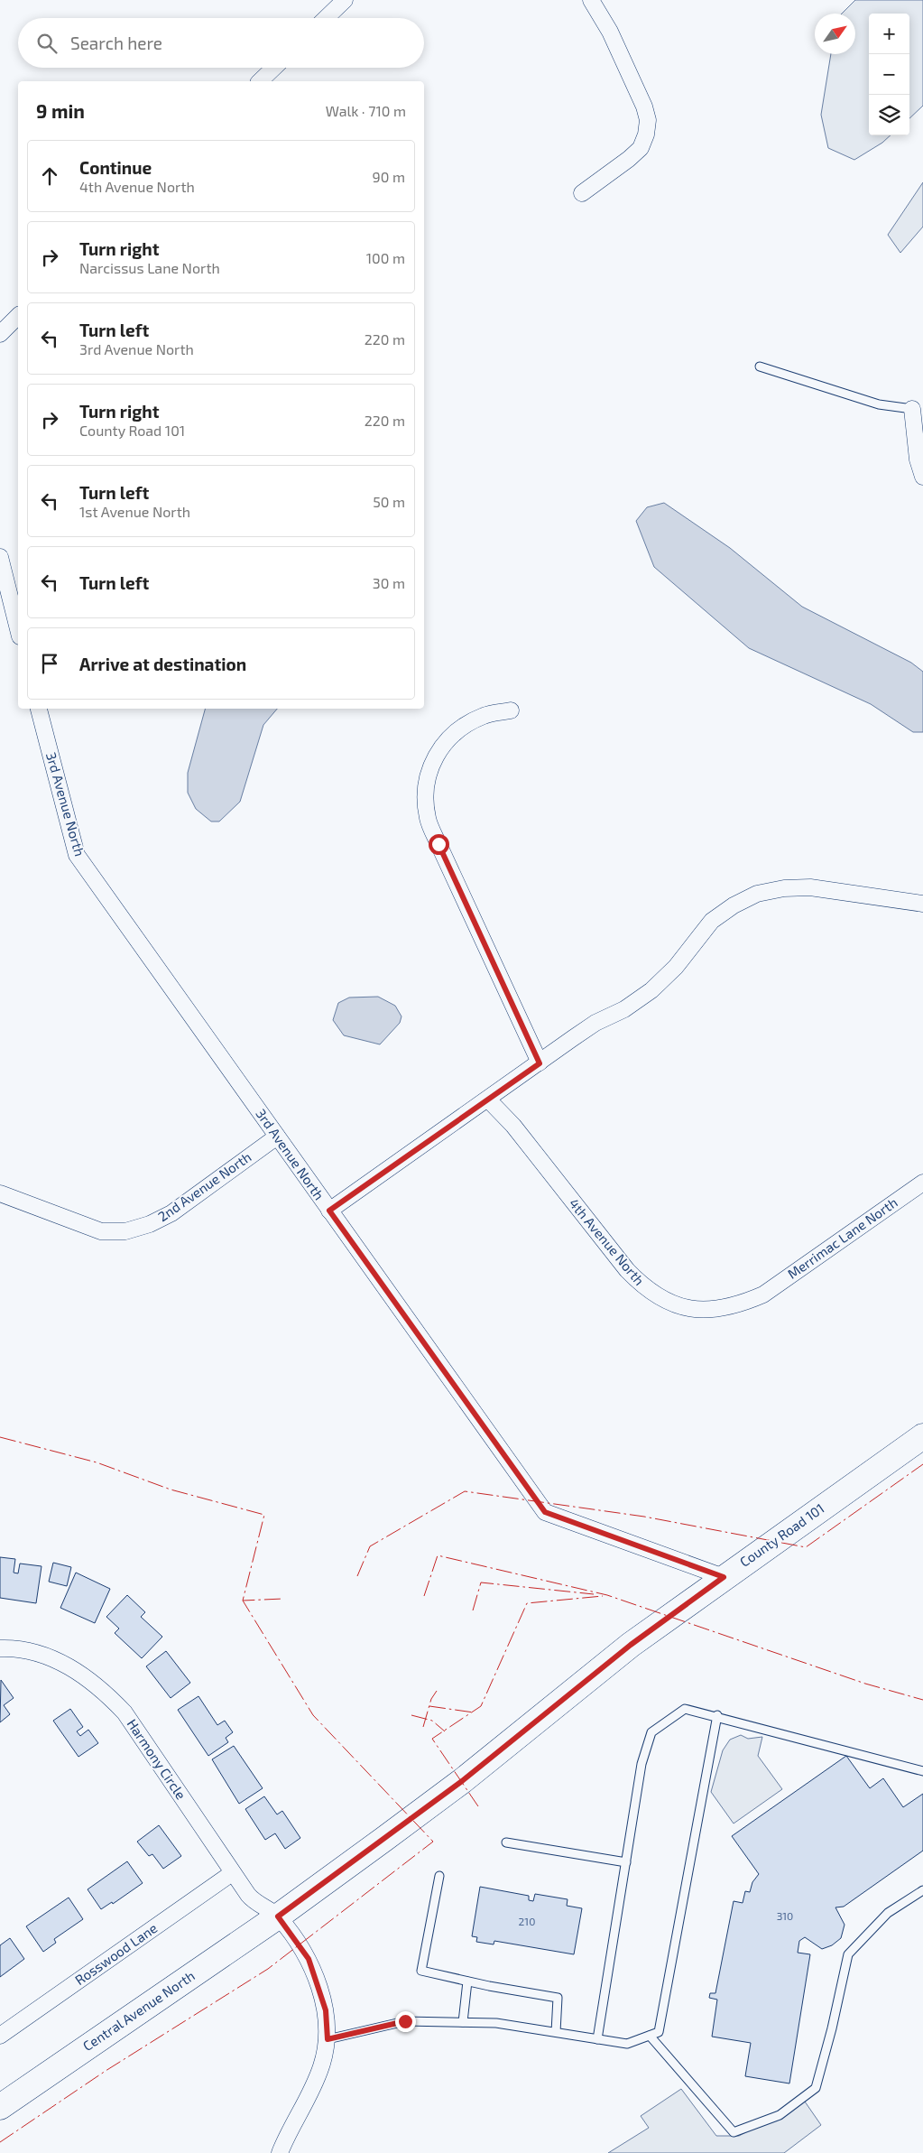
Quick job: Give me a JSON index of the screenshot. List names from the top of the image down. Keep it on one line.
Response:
{"streets":{"main road":["County Road 101","Central Avenue North"],"street":["3rd Avenue North","2nd Avenue North","Merrimac Lane North","4th Avenue North","Harmony Circle","Rosswood Lane"]},"crossings":[["3rd Avenue North","2nd Avenue North"],["3rd Avenue North","County Road 101"],["Merrimac Lane North","4th Avenue North"],["County Road 101","Harmony Circle"],["County Road 101","Central Avenue North"],["Harmony Circle","Rosswood Lane"],["Harmony Circle","Central Avenue North"]],"house_numbers":["310","210"],"north":"top right","page":{"map_buttons":["+","−"],"search":"Search here","heading":["9 min","Walk · 710 m"],"list":[["Continue","4th Avenue North","90 m"],["Turn right","Narcissus Lane North","100 m"],["Turn left","3rd Avenue North","220 m"],["Turn right","County Road 101","220 m"],["Turn left","1st Avenue North","50 m"],["Turn left","30 m"],"Arrive at destination"]}}
